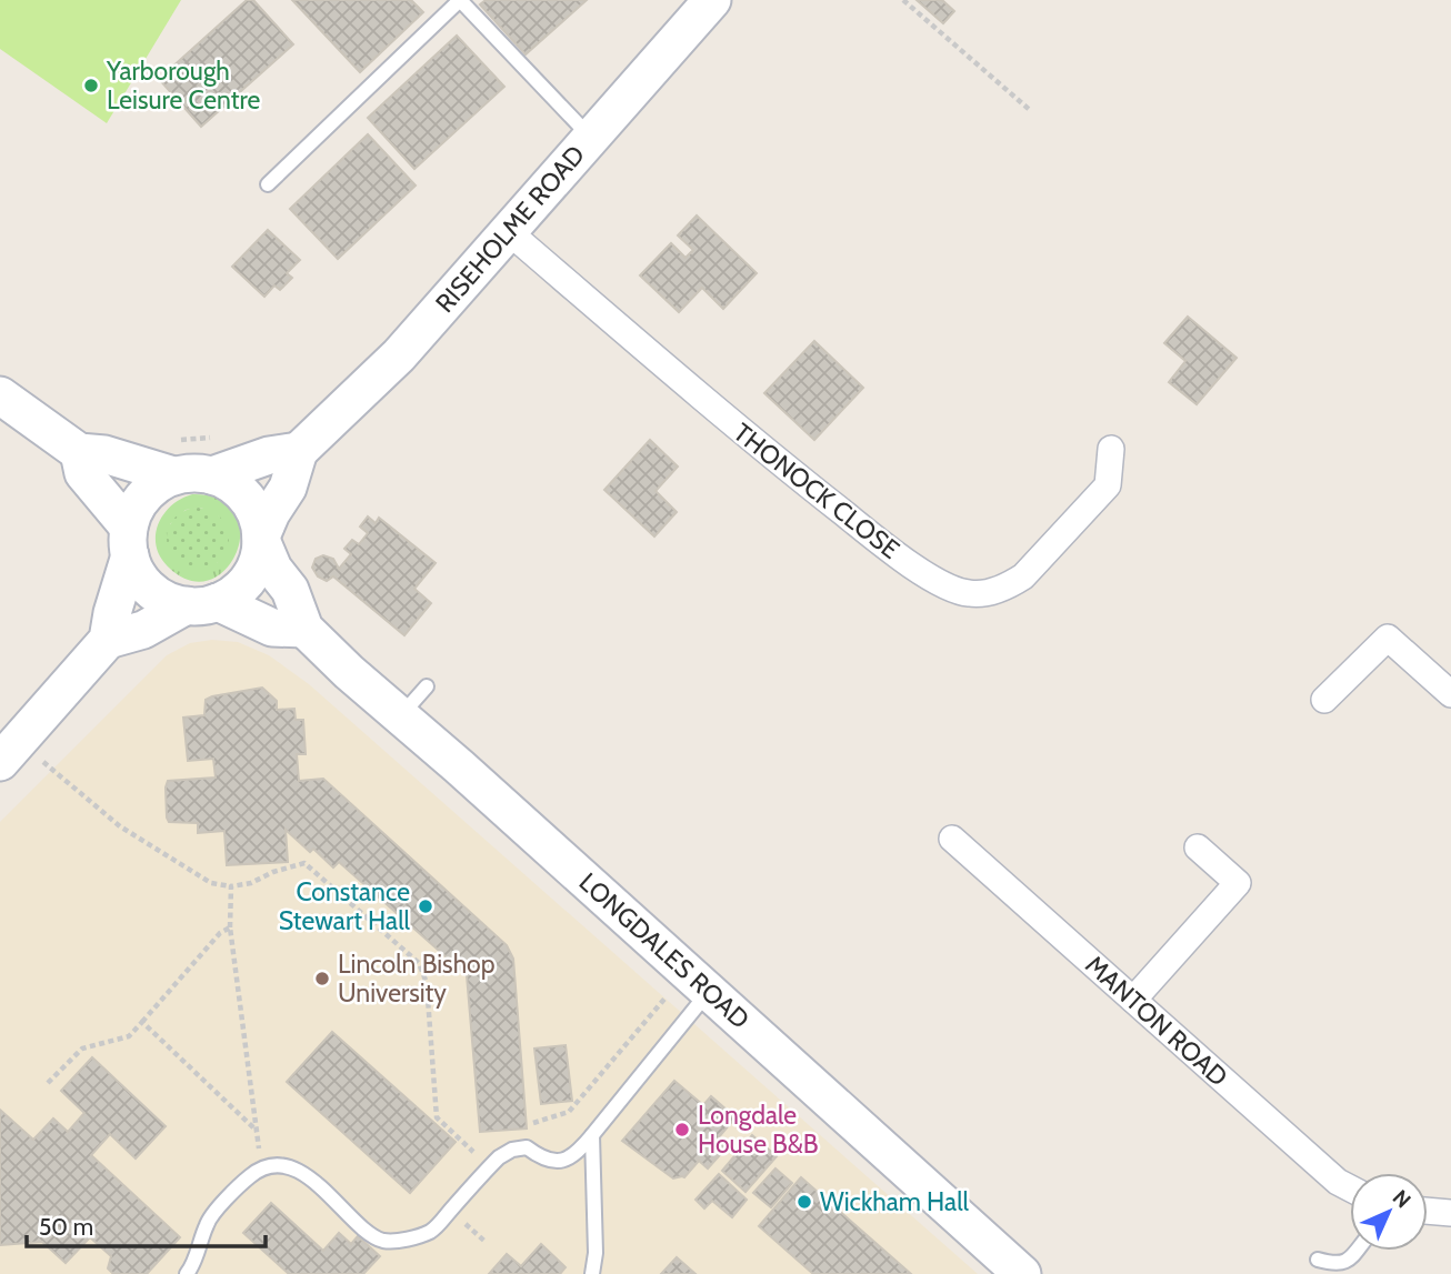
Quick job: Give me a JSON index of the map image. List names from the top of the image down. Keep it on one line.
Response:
{"streets":{"main road":["RISEHOLME ROAD","LONGDALES ROAD"],"street":["THONOCK CLOSE","MANTON ROAD"]},"crossings":[["RISEHOLME ROAD","THONOCK CLOSE"]],"places":["Yarborough Leisure Centre","Constance Stewart Hall","Lincoln Bishop University","Longdale House B&B","Wickham Hall"],"scale_bar":"50 m","north":"top right"}
